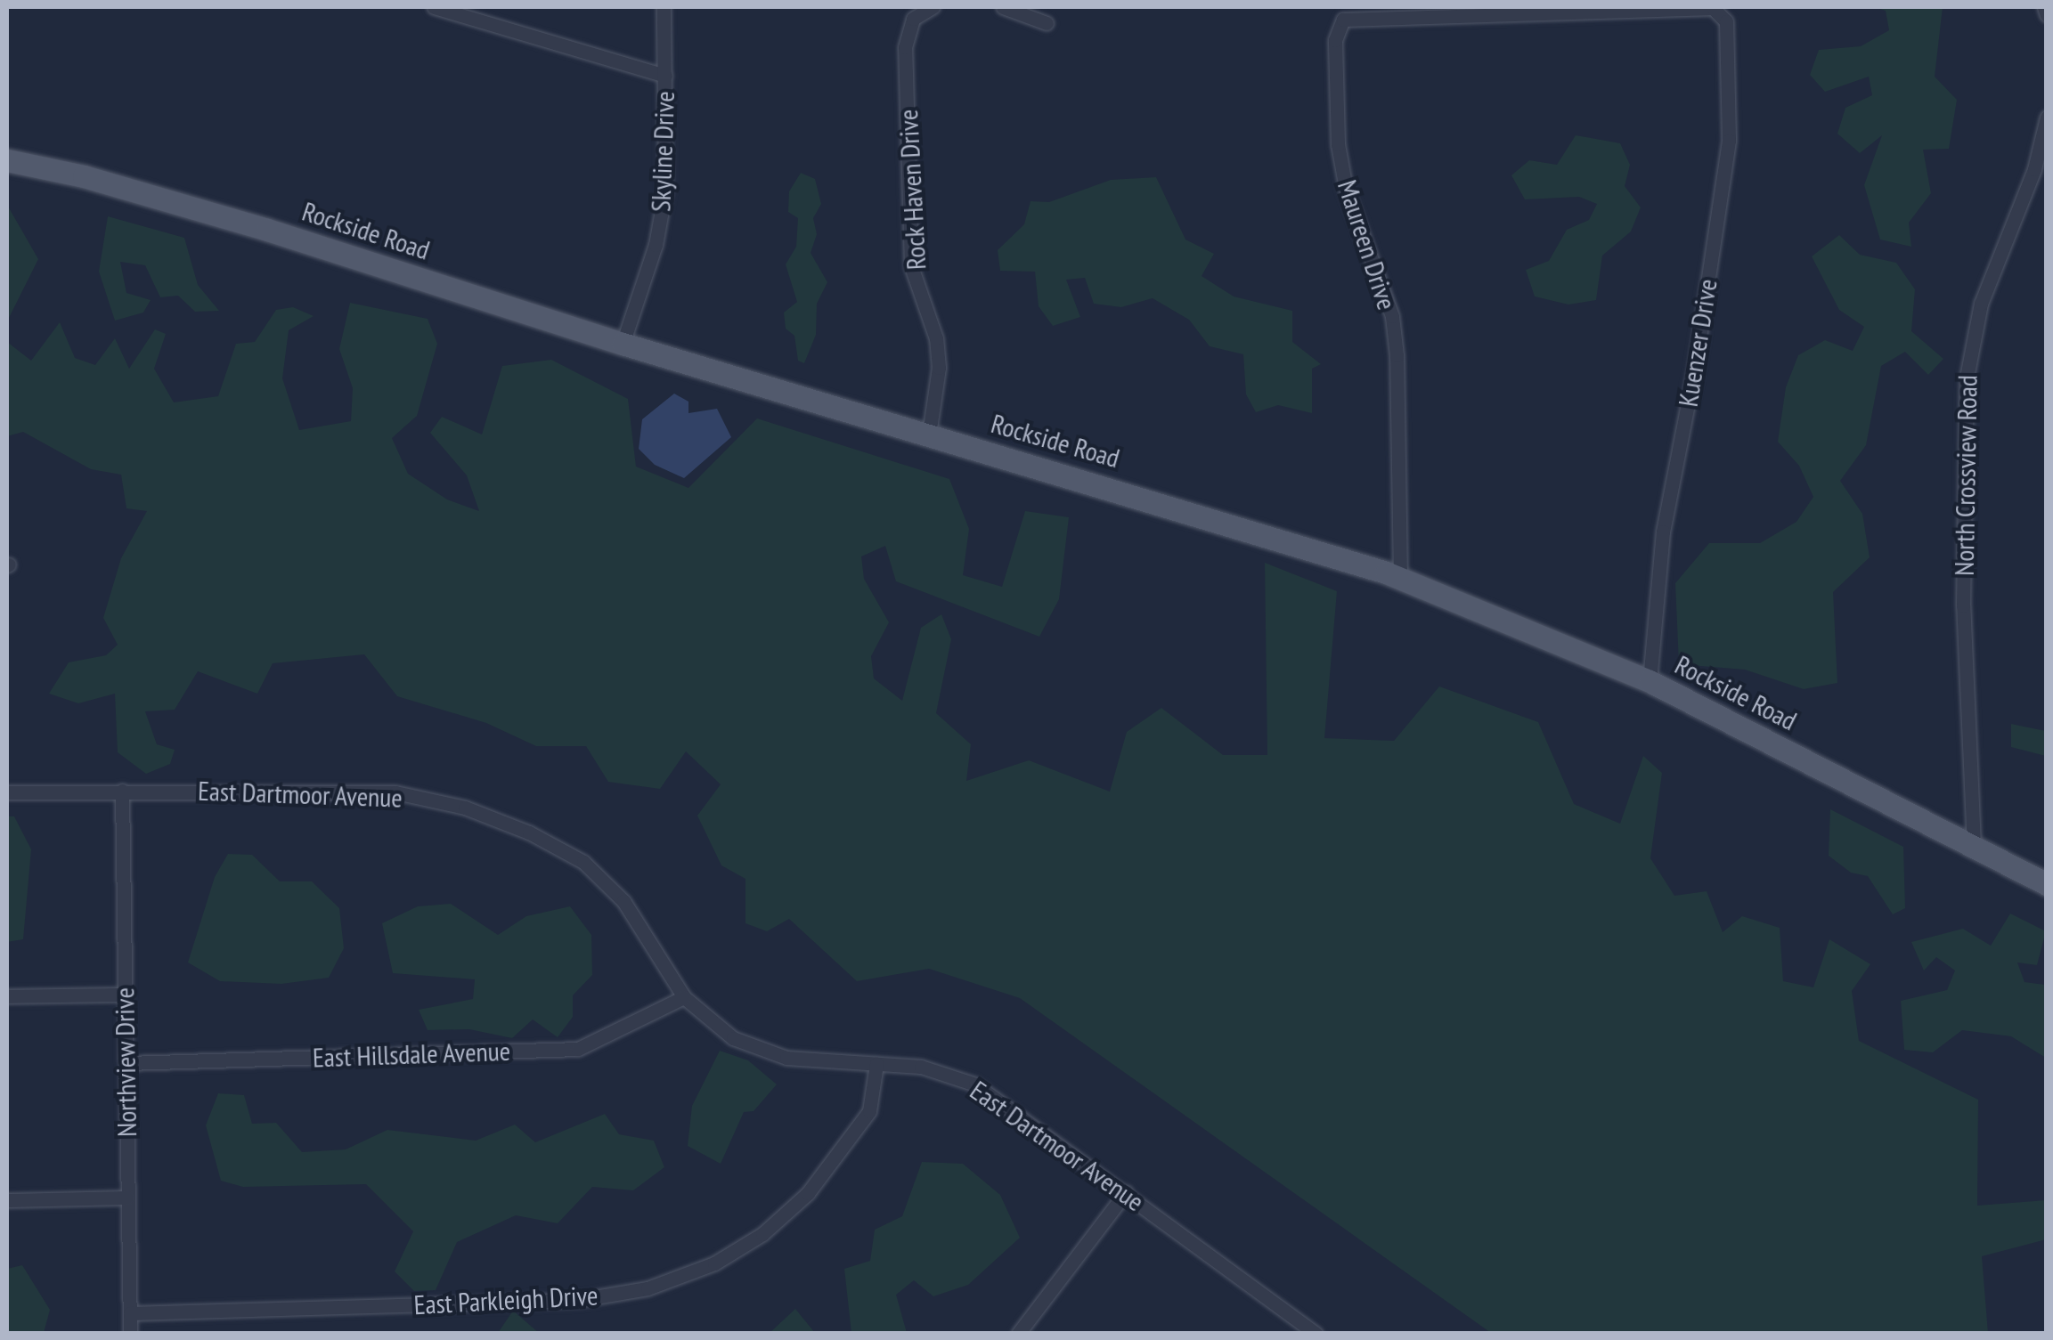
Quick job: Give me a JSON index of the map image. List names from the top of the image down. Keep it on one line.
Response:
{"streets":{"main road":["Rockside Road"],"street":["Skyline Drive","Rock Haven Drive","Maureen Drive","Kuenzer Drive","North Crossview Road","East Dartmoor Avenue","East Hillsdale Avenue","Northview Drive","East Parkleigh Drive"]},"crossings":[["Skyline Drive","Rockside Road"],["Rock Haven Drive","Rockside Road"],["Rockside Road","Maureen Drive"],["Rockside Road","Kuenzer Drive"],["Rockside Road","North Crossview Road"],["Maureen Drive","Kuenzer Drive"],["East Dartmoor Avenue","East Hillsdale Avenue"],["East Dartmoor Avenue","Northview Drive"],["East Dartmoor Avenue","East Parkleigh Drive"],["East Hillsdale Avenue","Northview Drive"],["Northview Drive","East Parkleigh Drive"]]}
